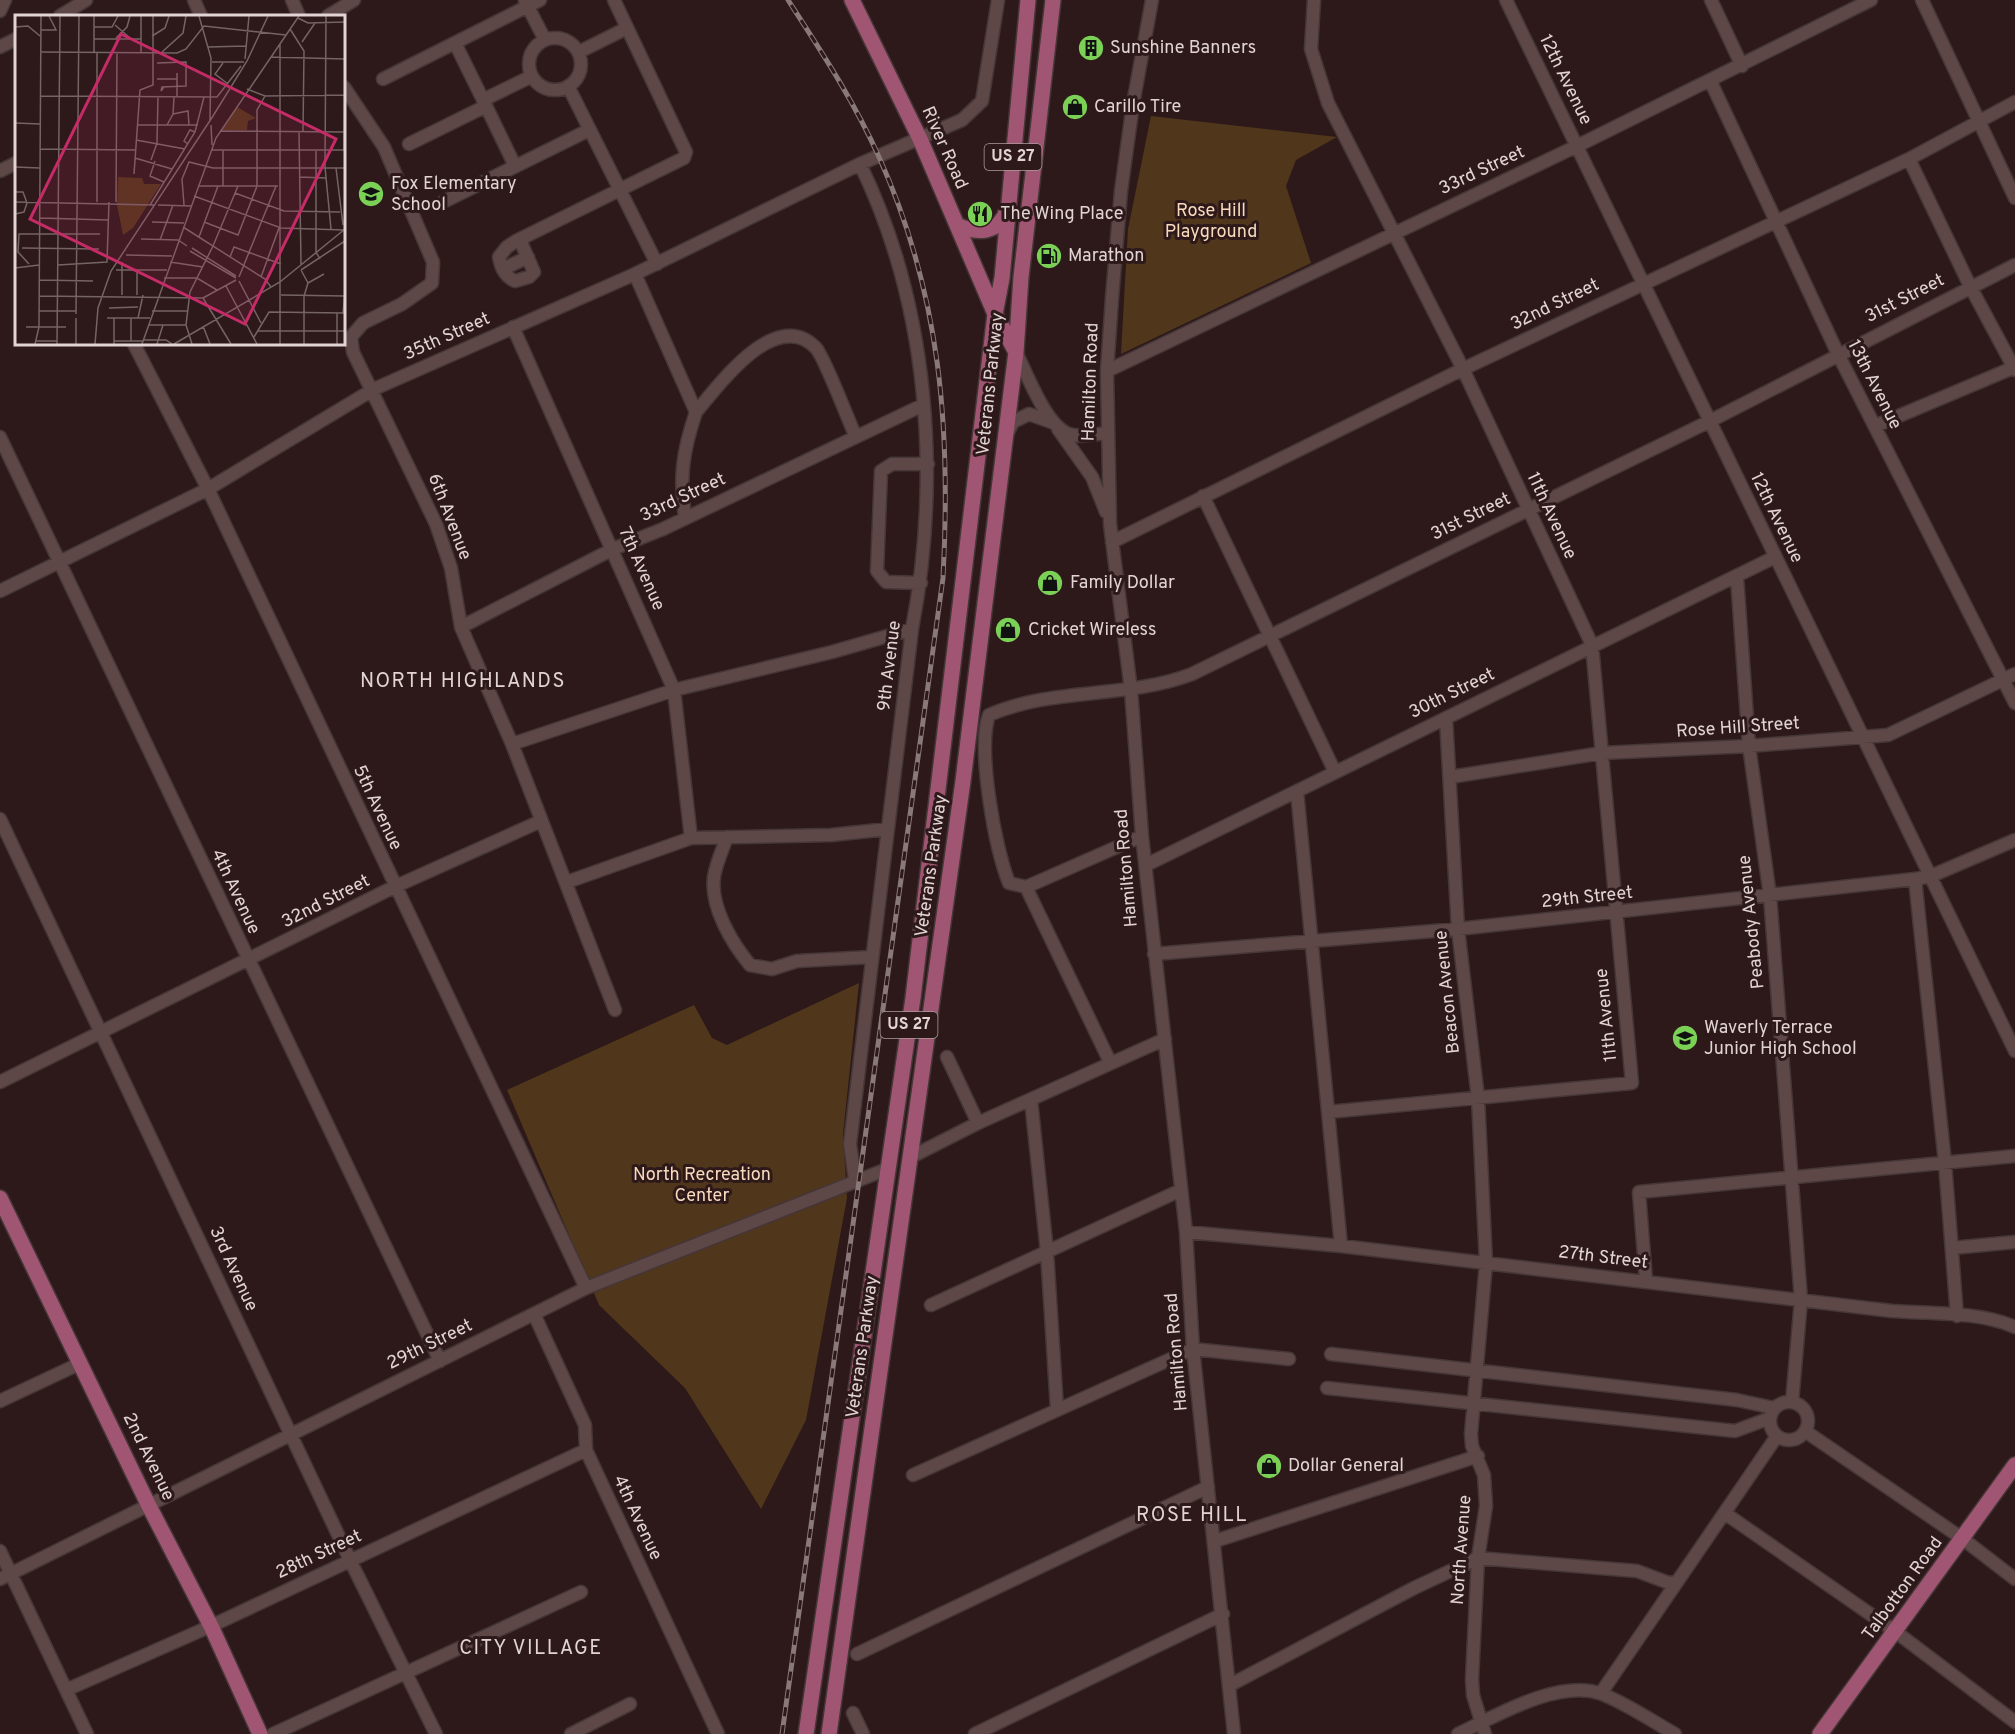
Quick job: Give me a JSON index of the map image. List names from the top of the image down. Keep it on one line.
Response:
{"streets":{"main road":["River Road","US 27","Veterans Parkway","2nd Avenue","Talbotton Road"],"street":["12th Avenue","33rd Street","31st Street","32nd Street","35th Street","Hamilton Road","13th Avenue","11th Avenue","6th Avenue","7th Avenue","9th Avenue","30th Street","Rose Hill Street","5th Avenue","4th Avenue","29th Street","Peabody Avenue","Beacon Avenue","27th Street","3rd Avenue","North Avenue","28th Street"]},"crossings":[["12th Avenue","33rd Street"],["12th Avenue","31st Street"],["12th Avenue","32nd Street"],["12th Avenue","30th Street"],["12th Avenue","Rose Hill Street"],["12th Avenue","29th Street"],["River Road","35th Street"],["River Road","Veterans Parkway"],["33rd Street","Hamilton Road"],["33rd Street","13th Avenue"],["33rd Street","11th Avenue"],["33rd Street","6th Avenue"],["33rd Street","7th Avenue"],["33rd Street","9th Avenue"],["31st Street","Hamilton Road"],["31st Street","13th Avenue"],["31st Street","11th Avenue"],["32nd Street","Hamilton Road"],["32nd Street","13th Avenue"],["32nd Street","11th Avenue"],["32nd Street","6th Avenue"],["32nd Street","5th Avenue"],["32nd Street","4th Avenue"],["32nd Street","3rd Avenue"],["35th Street","6th Avenue"],["35th Street","7th Avenue"],["35th Street","9th Avenue"],["35th Street","5th Avenue"],["35th Street","4th Avenue"],["Hamilton Road","30th Street"],["Hamilton Road","29th Street"],["Hamilton Road","27th Street"],["Veterans Parkway","29th Street"],["13th Avenue","Rose Hill Street"],["11th Avenue","30th Street"],["11th Avenue","Rose Hill Street"],["11th Avenue","29th Street"],["11th Avenue","Beacon Avenue"],["9th Avenue","29th Street"],["30th Street","Peabody Avenue"],["30th Street","Beacon Avenue"],["Rose Hill Street","Peabody Avenue"],["Rose Hill Street","Beacon Avenue"],["5th Avenue","29th Street"],["4th Avenue","29th Street"],["4th Avenue","28th Street"],["29th Street","Peabody Avenue"],["29th Street","Beacon Avenue"],["29th Street","3rd Avenue"],["29th Street","2nd Avenue"],["Peabody Avenue","27th Street"],["Beacon Avenue","27th Street"],["Beacon Avenue","North Avenue"],["27th Street","North Avenue"],["3rd Avenue","28th Street"],["2nd Avenue","28th Street"]],"districts":["NORTH HIGHLANDS","ROSE HILL","CITY VILLAGE"],"parks":["Rose Hill Playground","North Recreation Center"],"places":{"building":["Sunshine Banners"],"shop":["Carillo Tire","Family Dollar","Cricket Wireless","Dollar General"],"school or university":["Fox Elementary School","Waverly Terrace Junior High School"],"restaurant":["The Wing Place"],"fuel station":["Marathon"]}}
